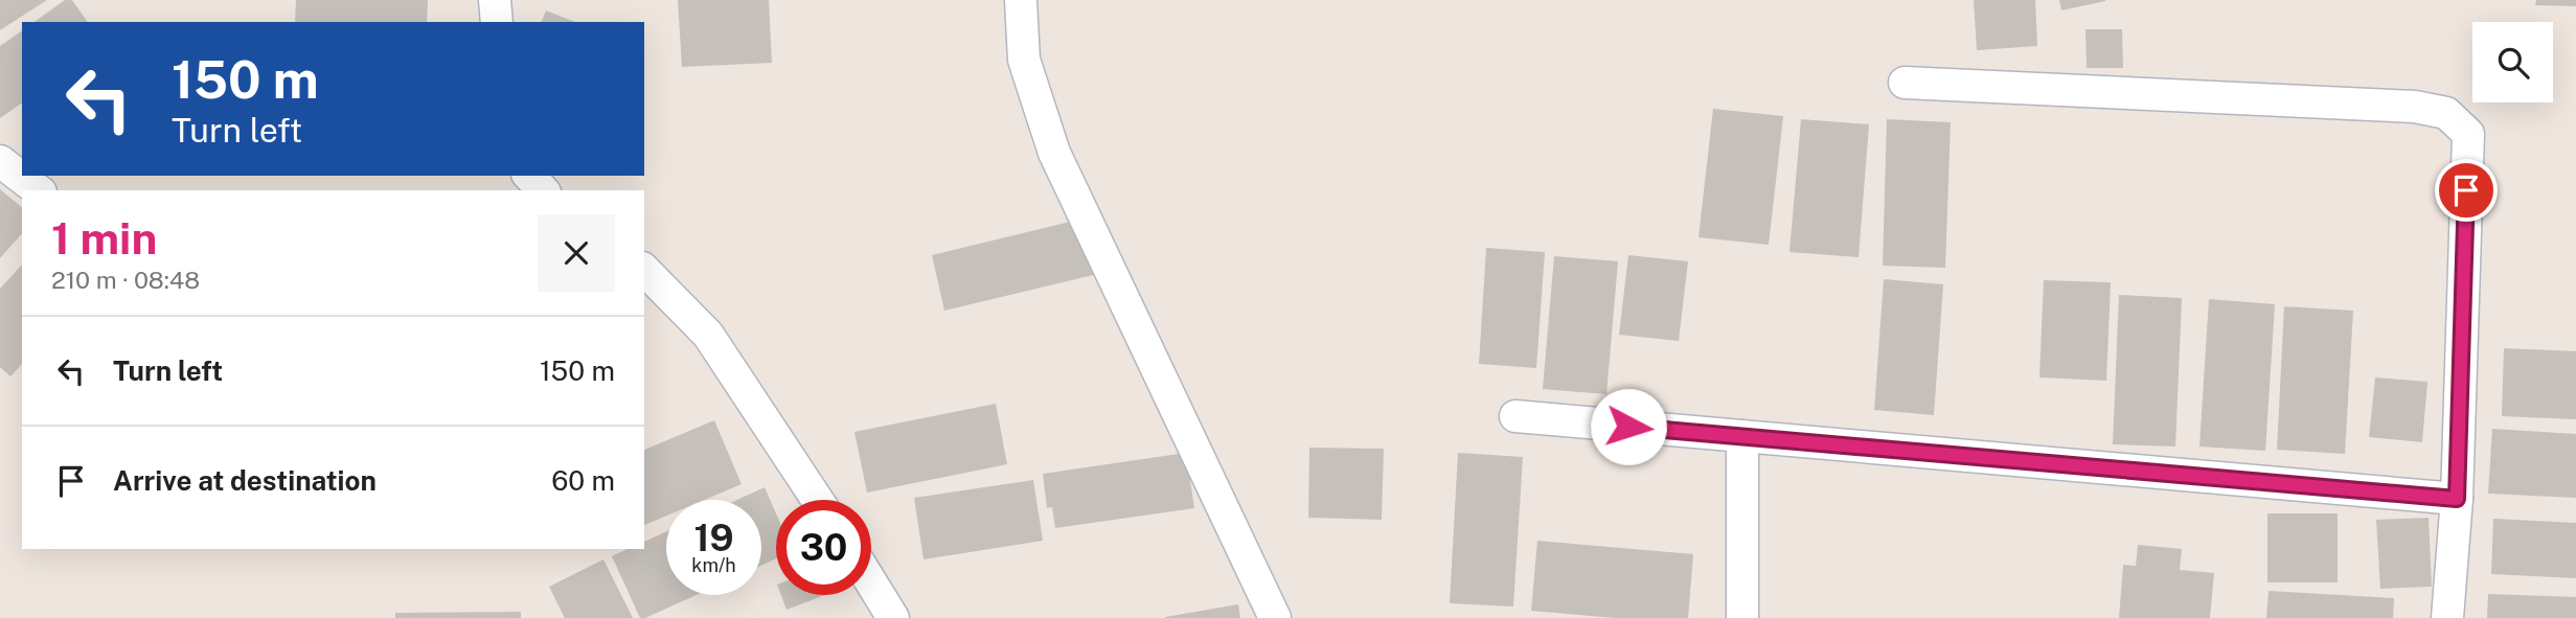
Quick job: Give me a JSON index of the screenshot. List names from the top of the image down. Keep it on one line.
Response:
{"page":{"turn":["150 m","Turn left"],"heading":["1 min","210 m · 08:48"],"list":[{"name":"Turn left","value":"150 m"},{"name":"Arrive at destination","value":"60 m"}],"speed":"19 km/h","limit":"30"}}
